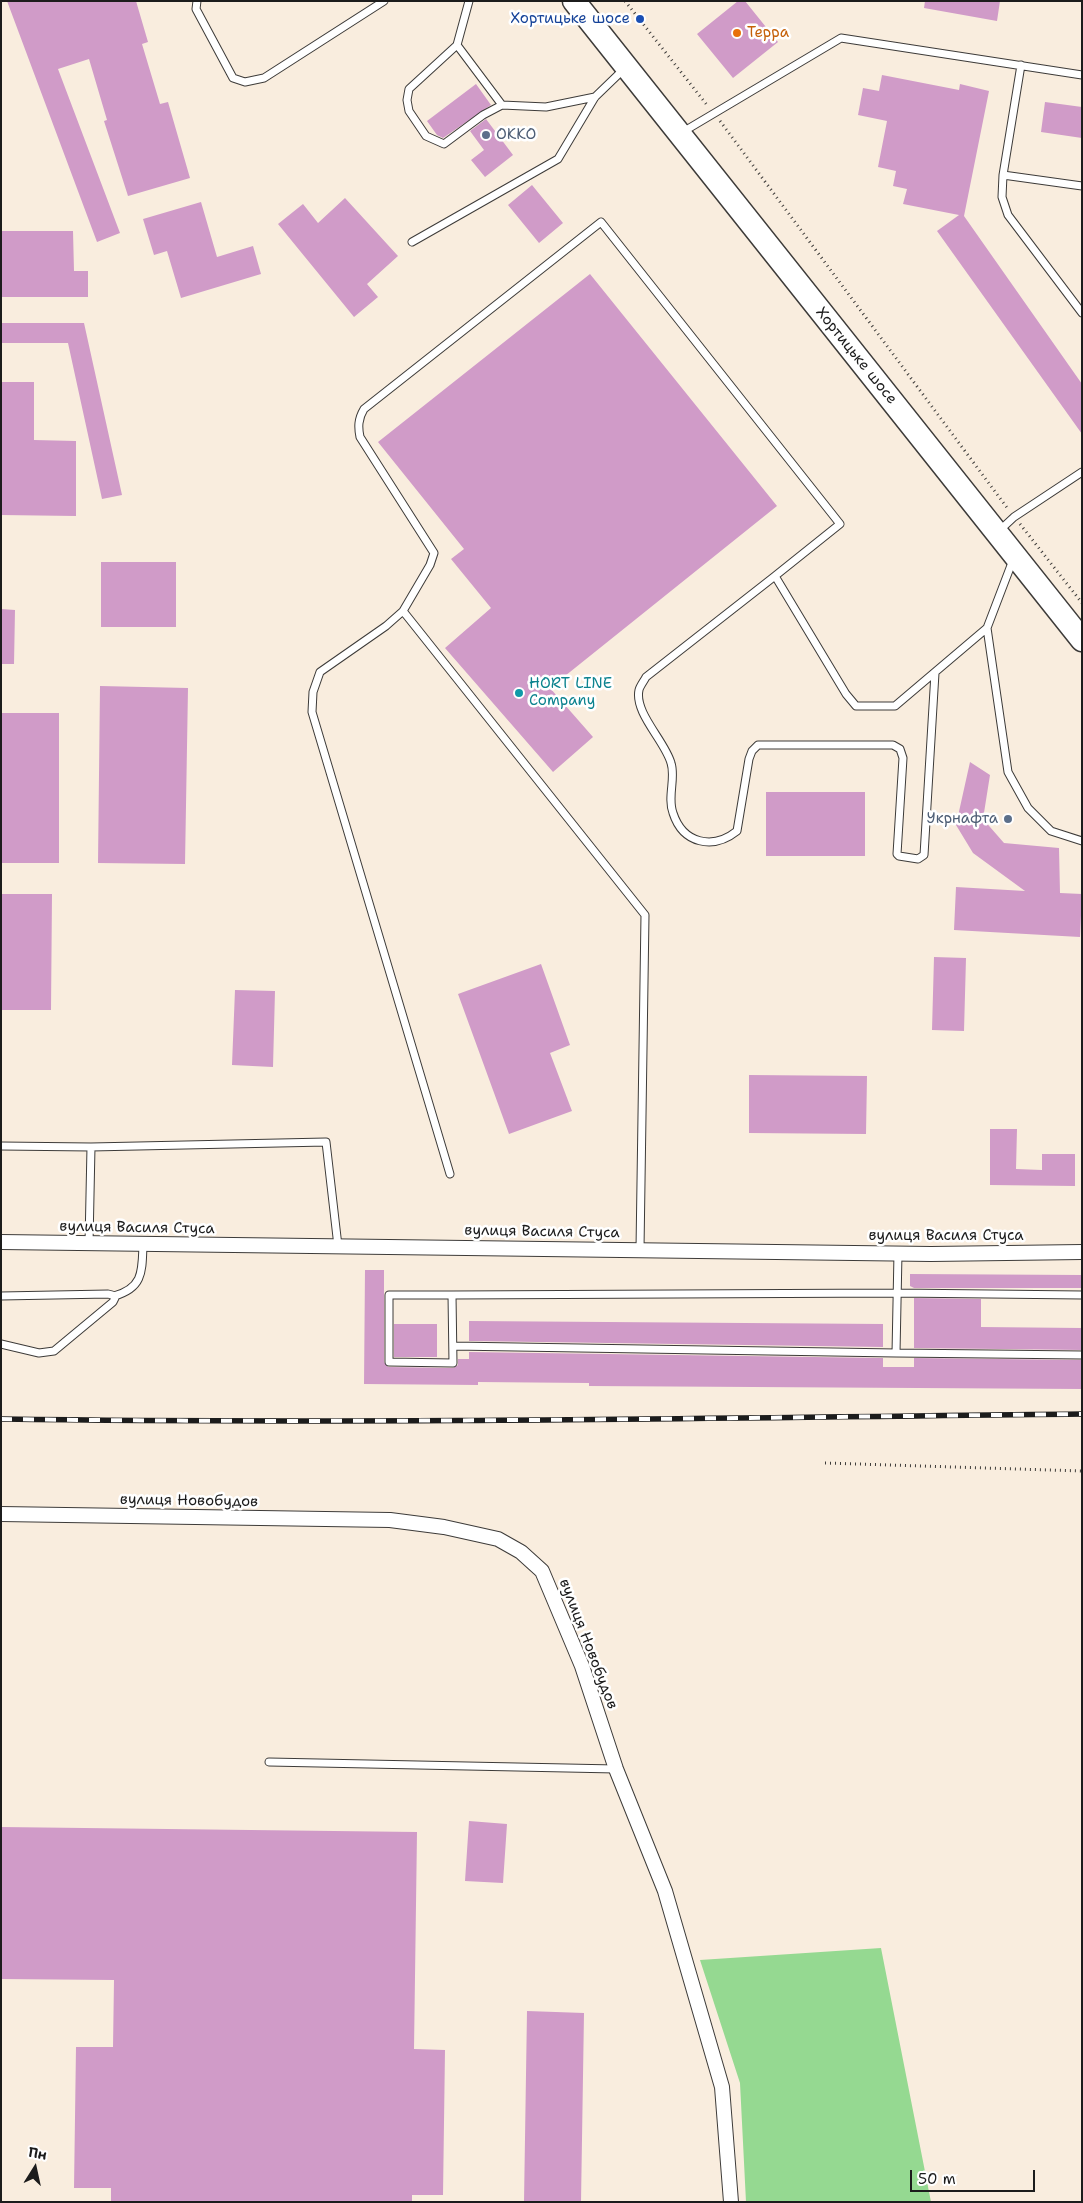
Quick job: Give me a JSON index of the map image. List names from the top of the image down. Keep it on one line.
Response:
{"streets":{"main road":["Хортицьке шосе"],"street":["вулиця Василя Стуса","вулиця Новобудов"]},"places":["Хортицьке шосе","Терра","ОККО","HORT LINE Company","Укрнафта"],"scale_bar":"50 m","north":"top"}
